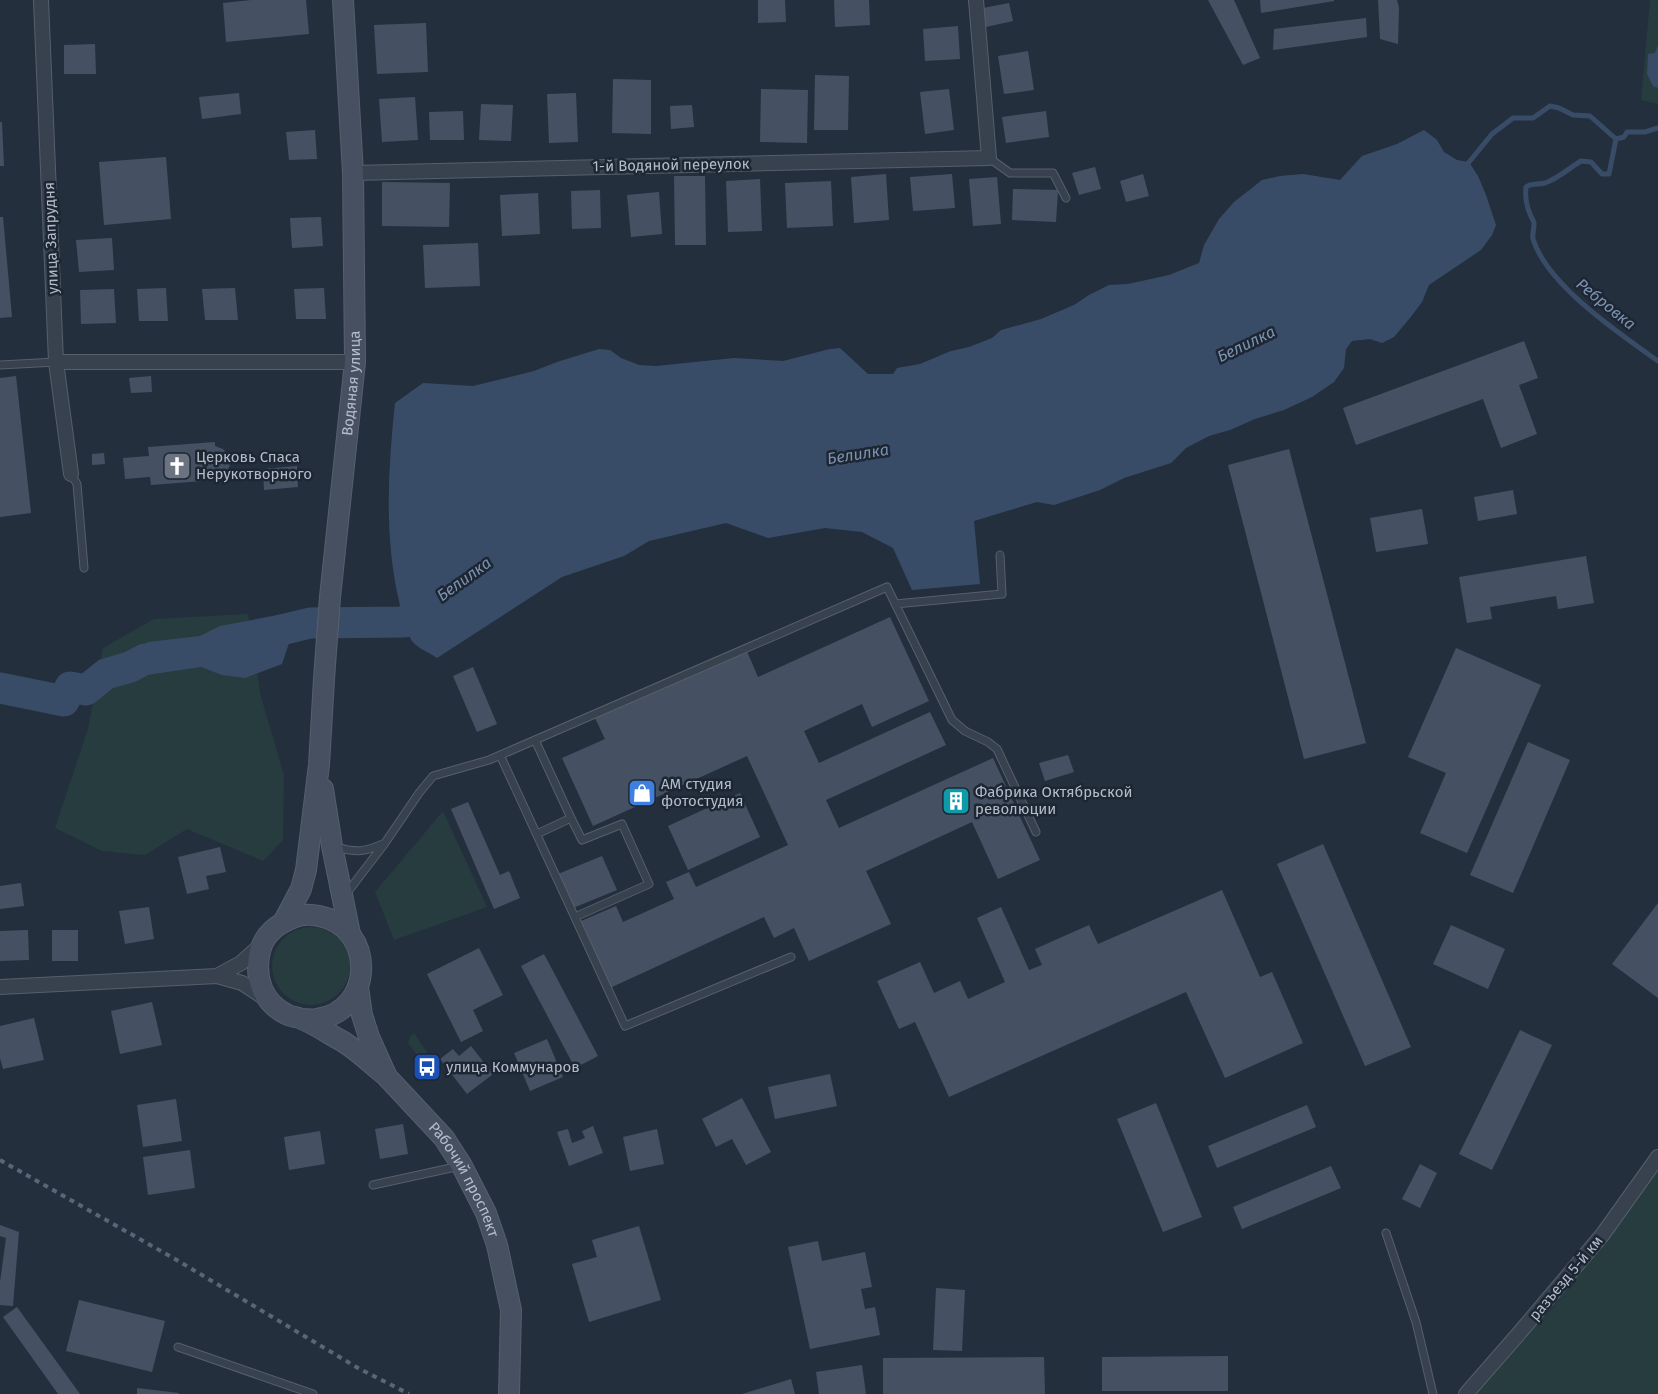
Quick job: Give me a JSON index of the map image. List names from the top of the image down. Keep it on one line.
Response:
{"streets":{"street":["1-й Водяной переулок","улица Запрудня","Водяная улица","Рабочий проспект","разъезд 5-й км"]},"crossings":[["1-й Водяной переулок","Водяная улица"]],"water":["Ребровка","Белилка"],"places":{"church":["Церковь Спаса Нерукотворного"],"shop":["АМ студия фотостудия"],"building":["Фабрика Октябрьской революции"],"bus stop":["улица Коммунаров"]}}
